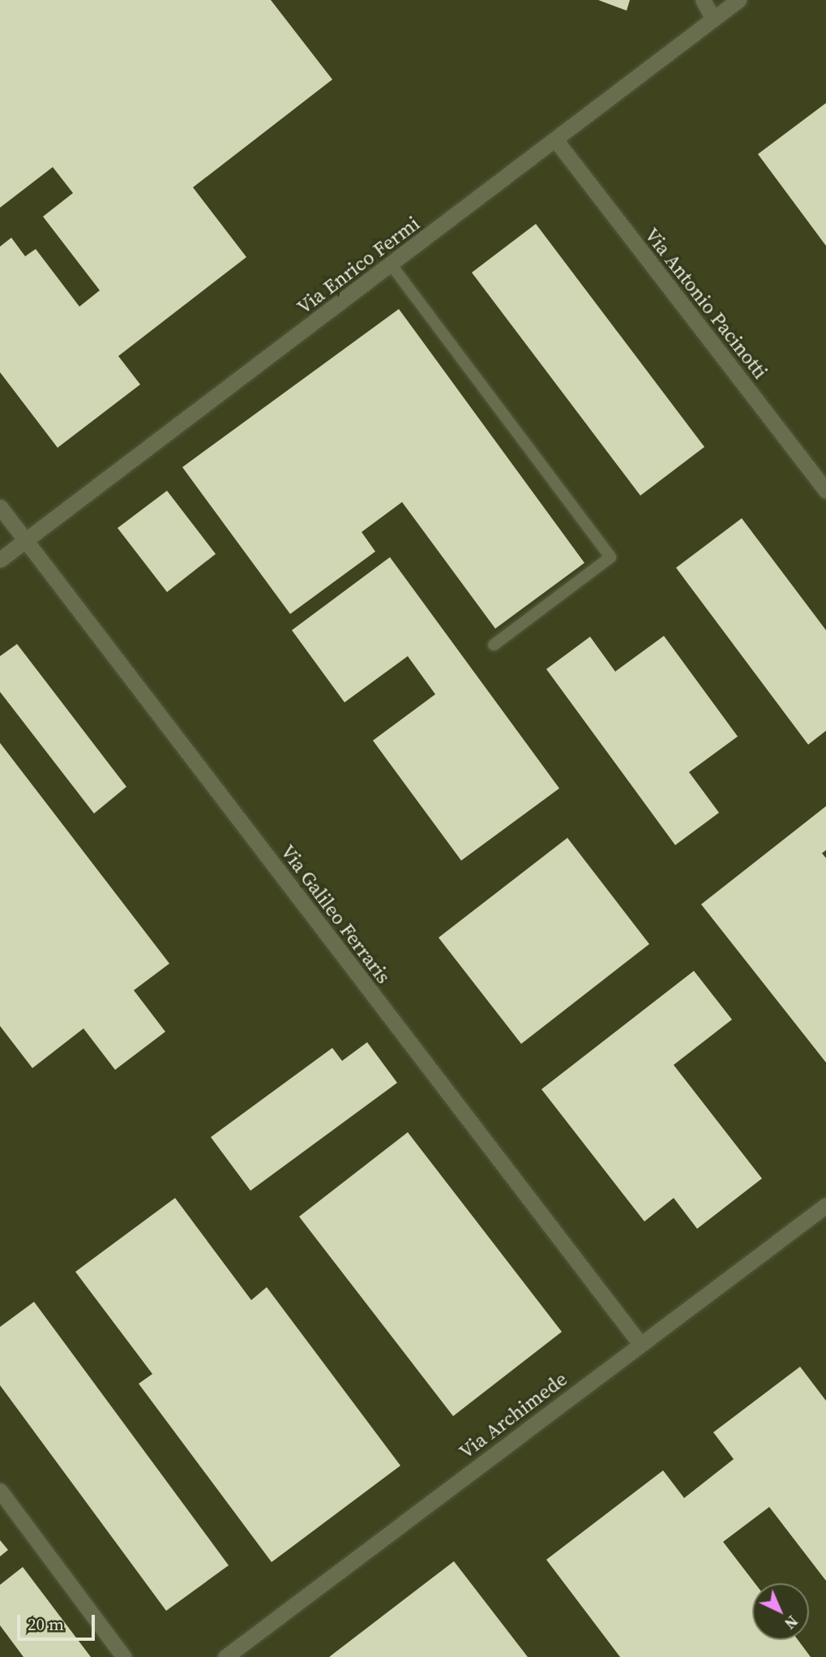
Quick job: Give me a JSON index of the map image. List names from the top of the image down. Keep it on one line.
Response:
{"streets":{"street":["Via Enrico Fermi","Via Antonio Pacinotti","Via Galileo Ferraris","Via Archimede"]},"crossings":[["Via Enrico Fermi","Via Antonio Pacinotti"],["Via Enrico Fermi","Via Galileo Ferraris"],["Via Galileo Ferraris","Via Archimede"]],"scale_bar":"20 m","north":"bottom right"}
